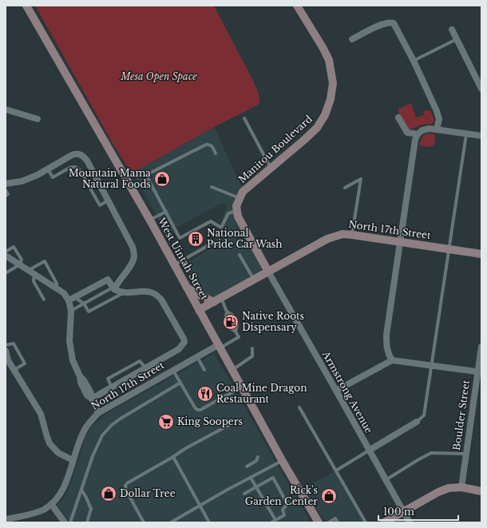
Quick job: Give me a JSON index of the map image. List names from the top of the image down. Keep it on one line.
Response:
{"streets":{"street":["Manitou Boulevard","North 17th Street","West Uintah Street","Armstrong Avenue","Boulder Street"]},"crossings":[["North 17th Street","West Uintah Street"],["North 17th Street","Armstrong Avenue"]],"parks":["Mesa Open Space"],"places":{"shop":["Mountain Mama Natural Foods","Dollar Tree","Rick's Garden Center"],"building":["National Pride Car Wash"],"fuel station":["Native Roots Dispensary"],"restaurant":["Coal Mine Dragon Restaurant"],"supermarket":["King Soopers"]},"scale_bar":"100 m"}
